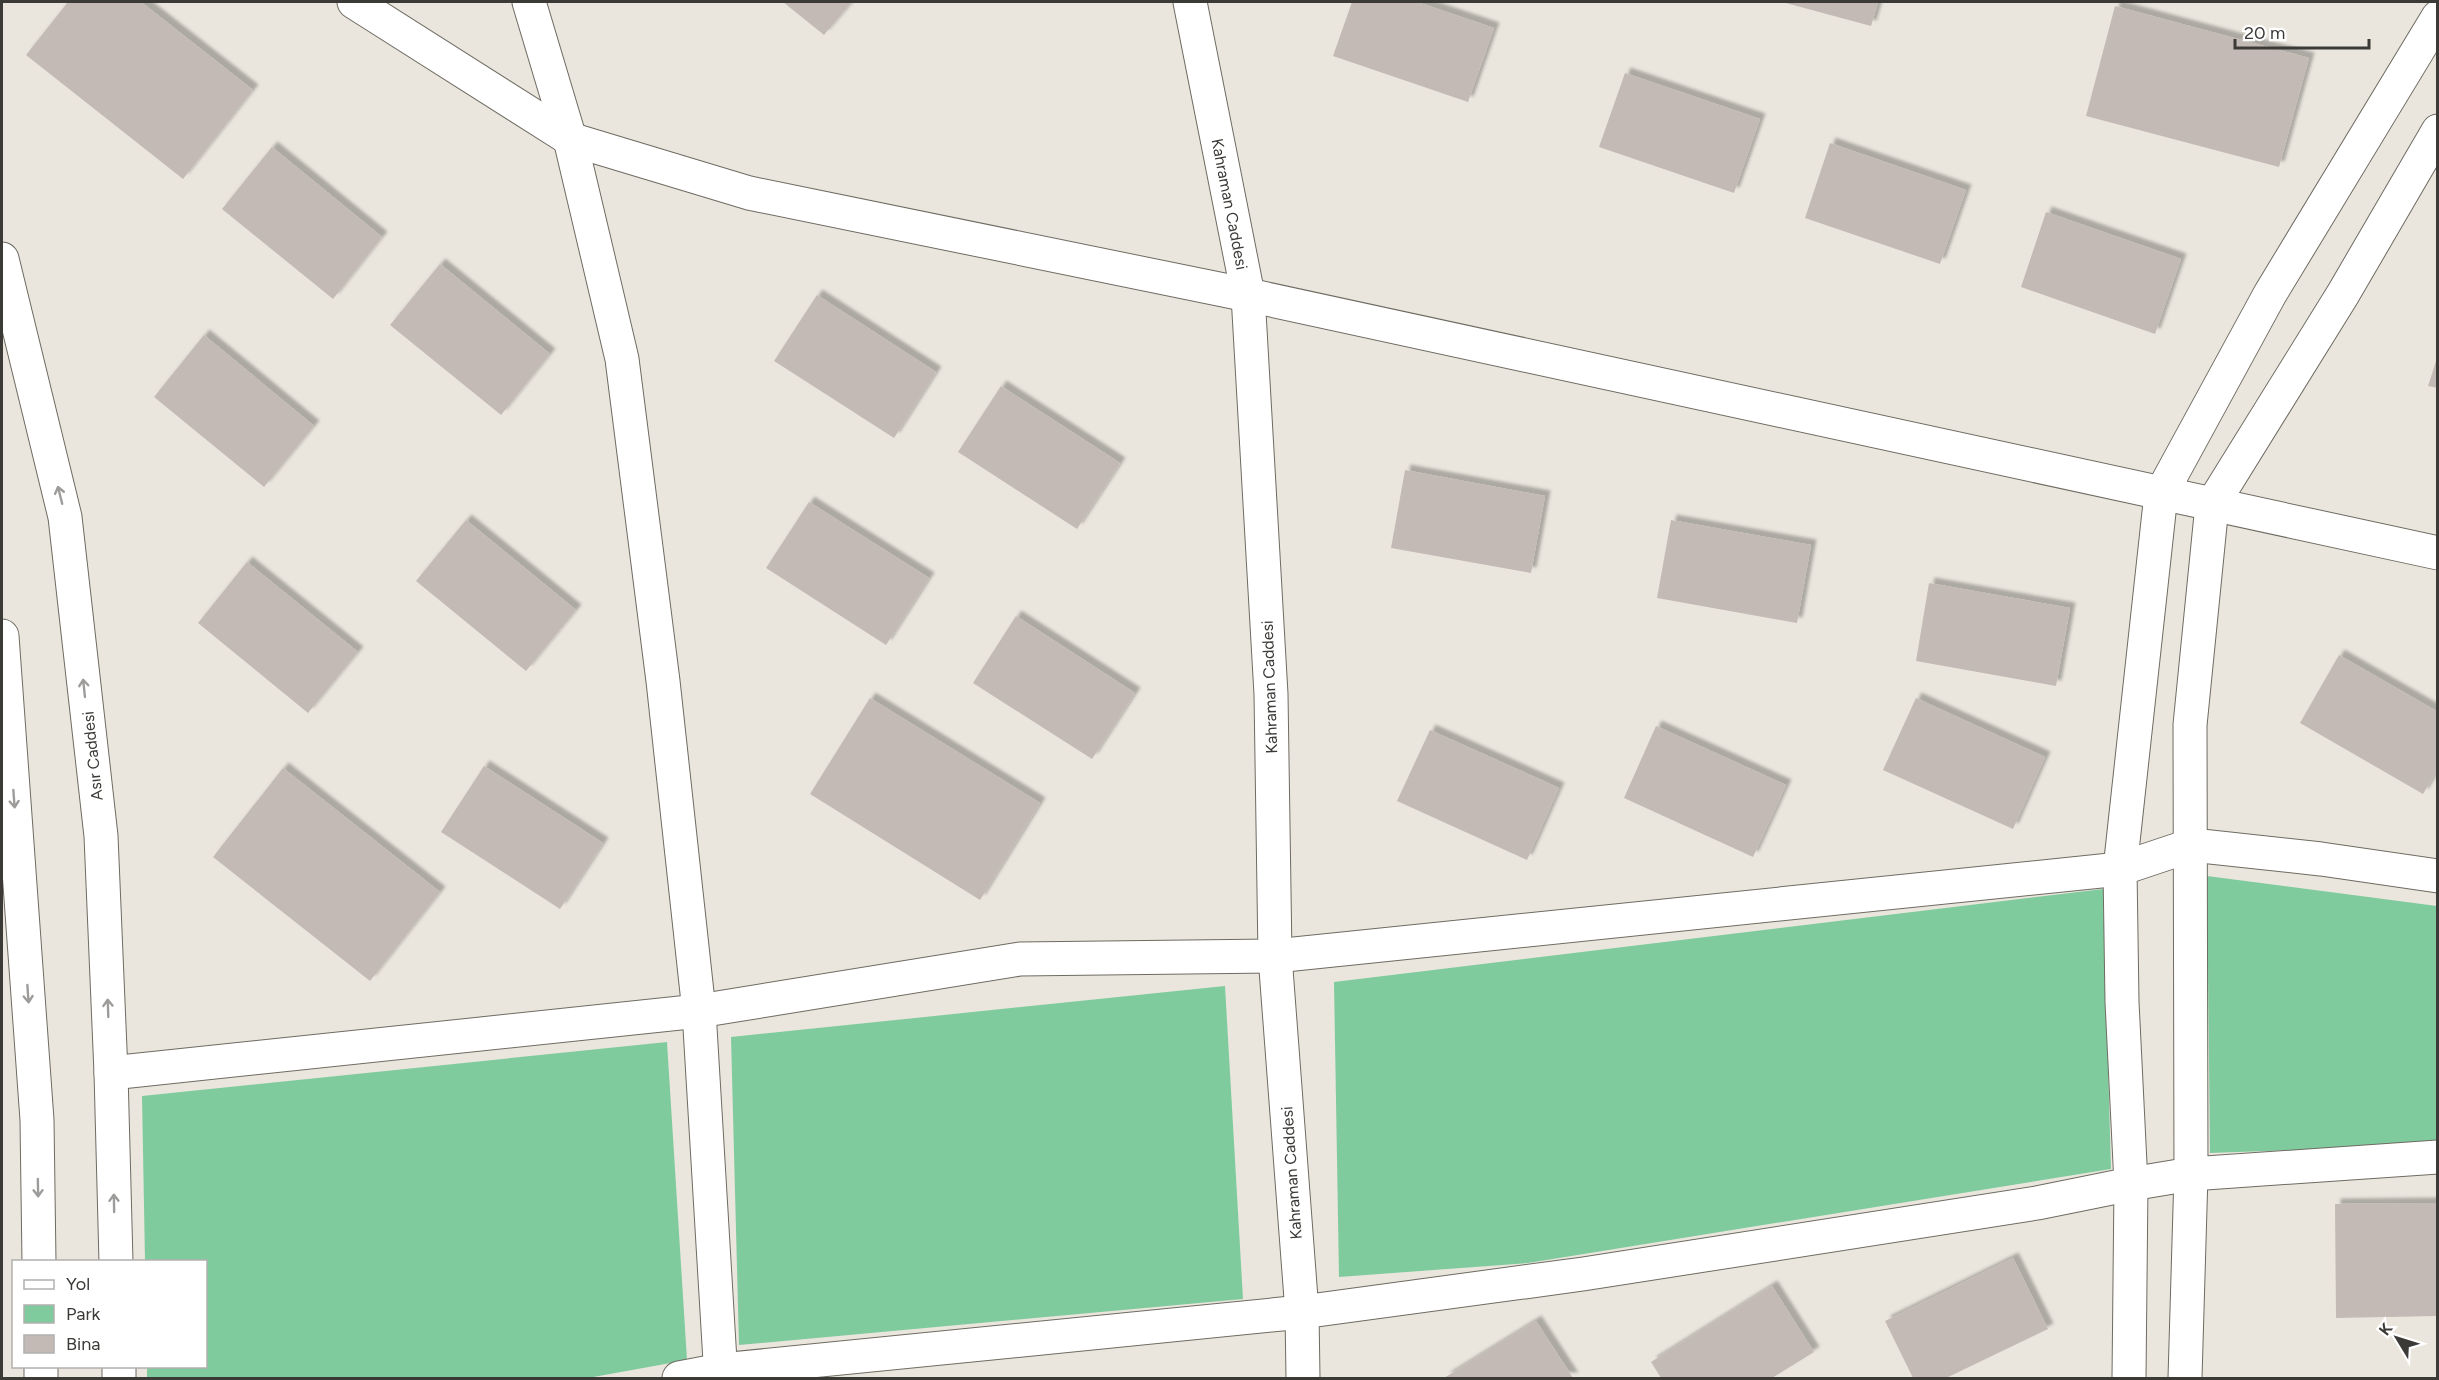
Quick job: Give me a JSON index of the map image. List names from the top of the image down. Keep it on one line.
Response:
{"streets":{"street":["Kahraman Caddesi","Asır Caddesi"]},"legend":["Yol","Park","Bina"],"scale_bar":"20 m","north":"top left"}
